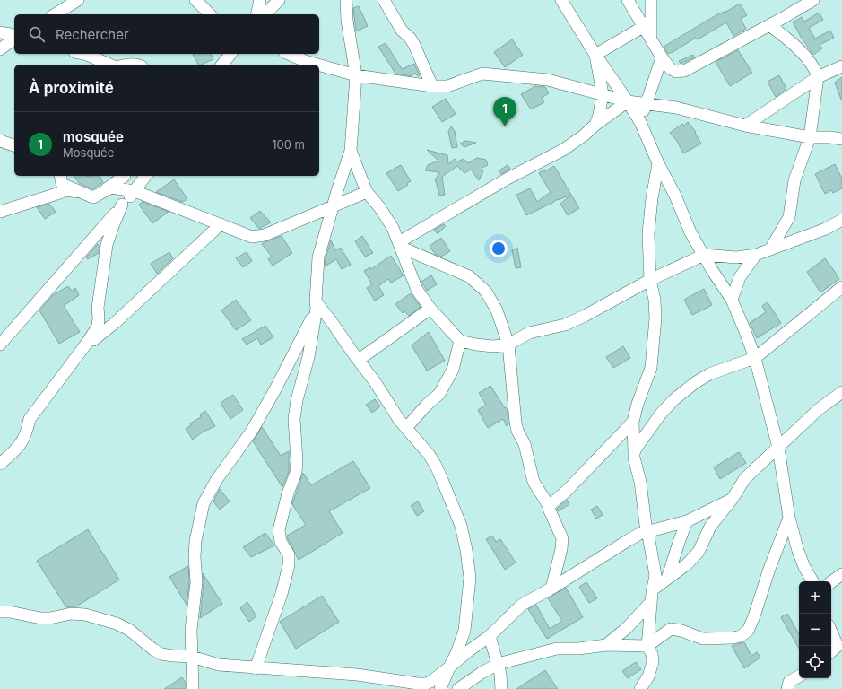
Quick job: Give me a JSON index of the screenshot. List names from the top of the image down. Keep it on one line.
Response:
{"page":{"search":"Rechercher","heading":"À proximité","pins":"1","list":[{"mark":"1","name":"mosquée","note":"Mosquée","value":"100 m"}],"map_buttons":["+","−"]}}
